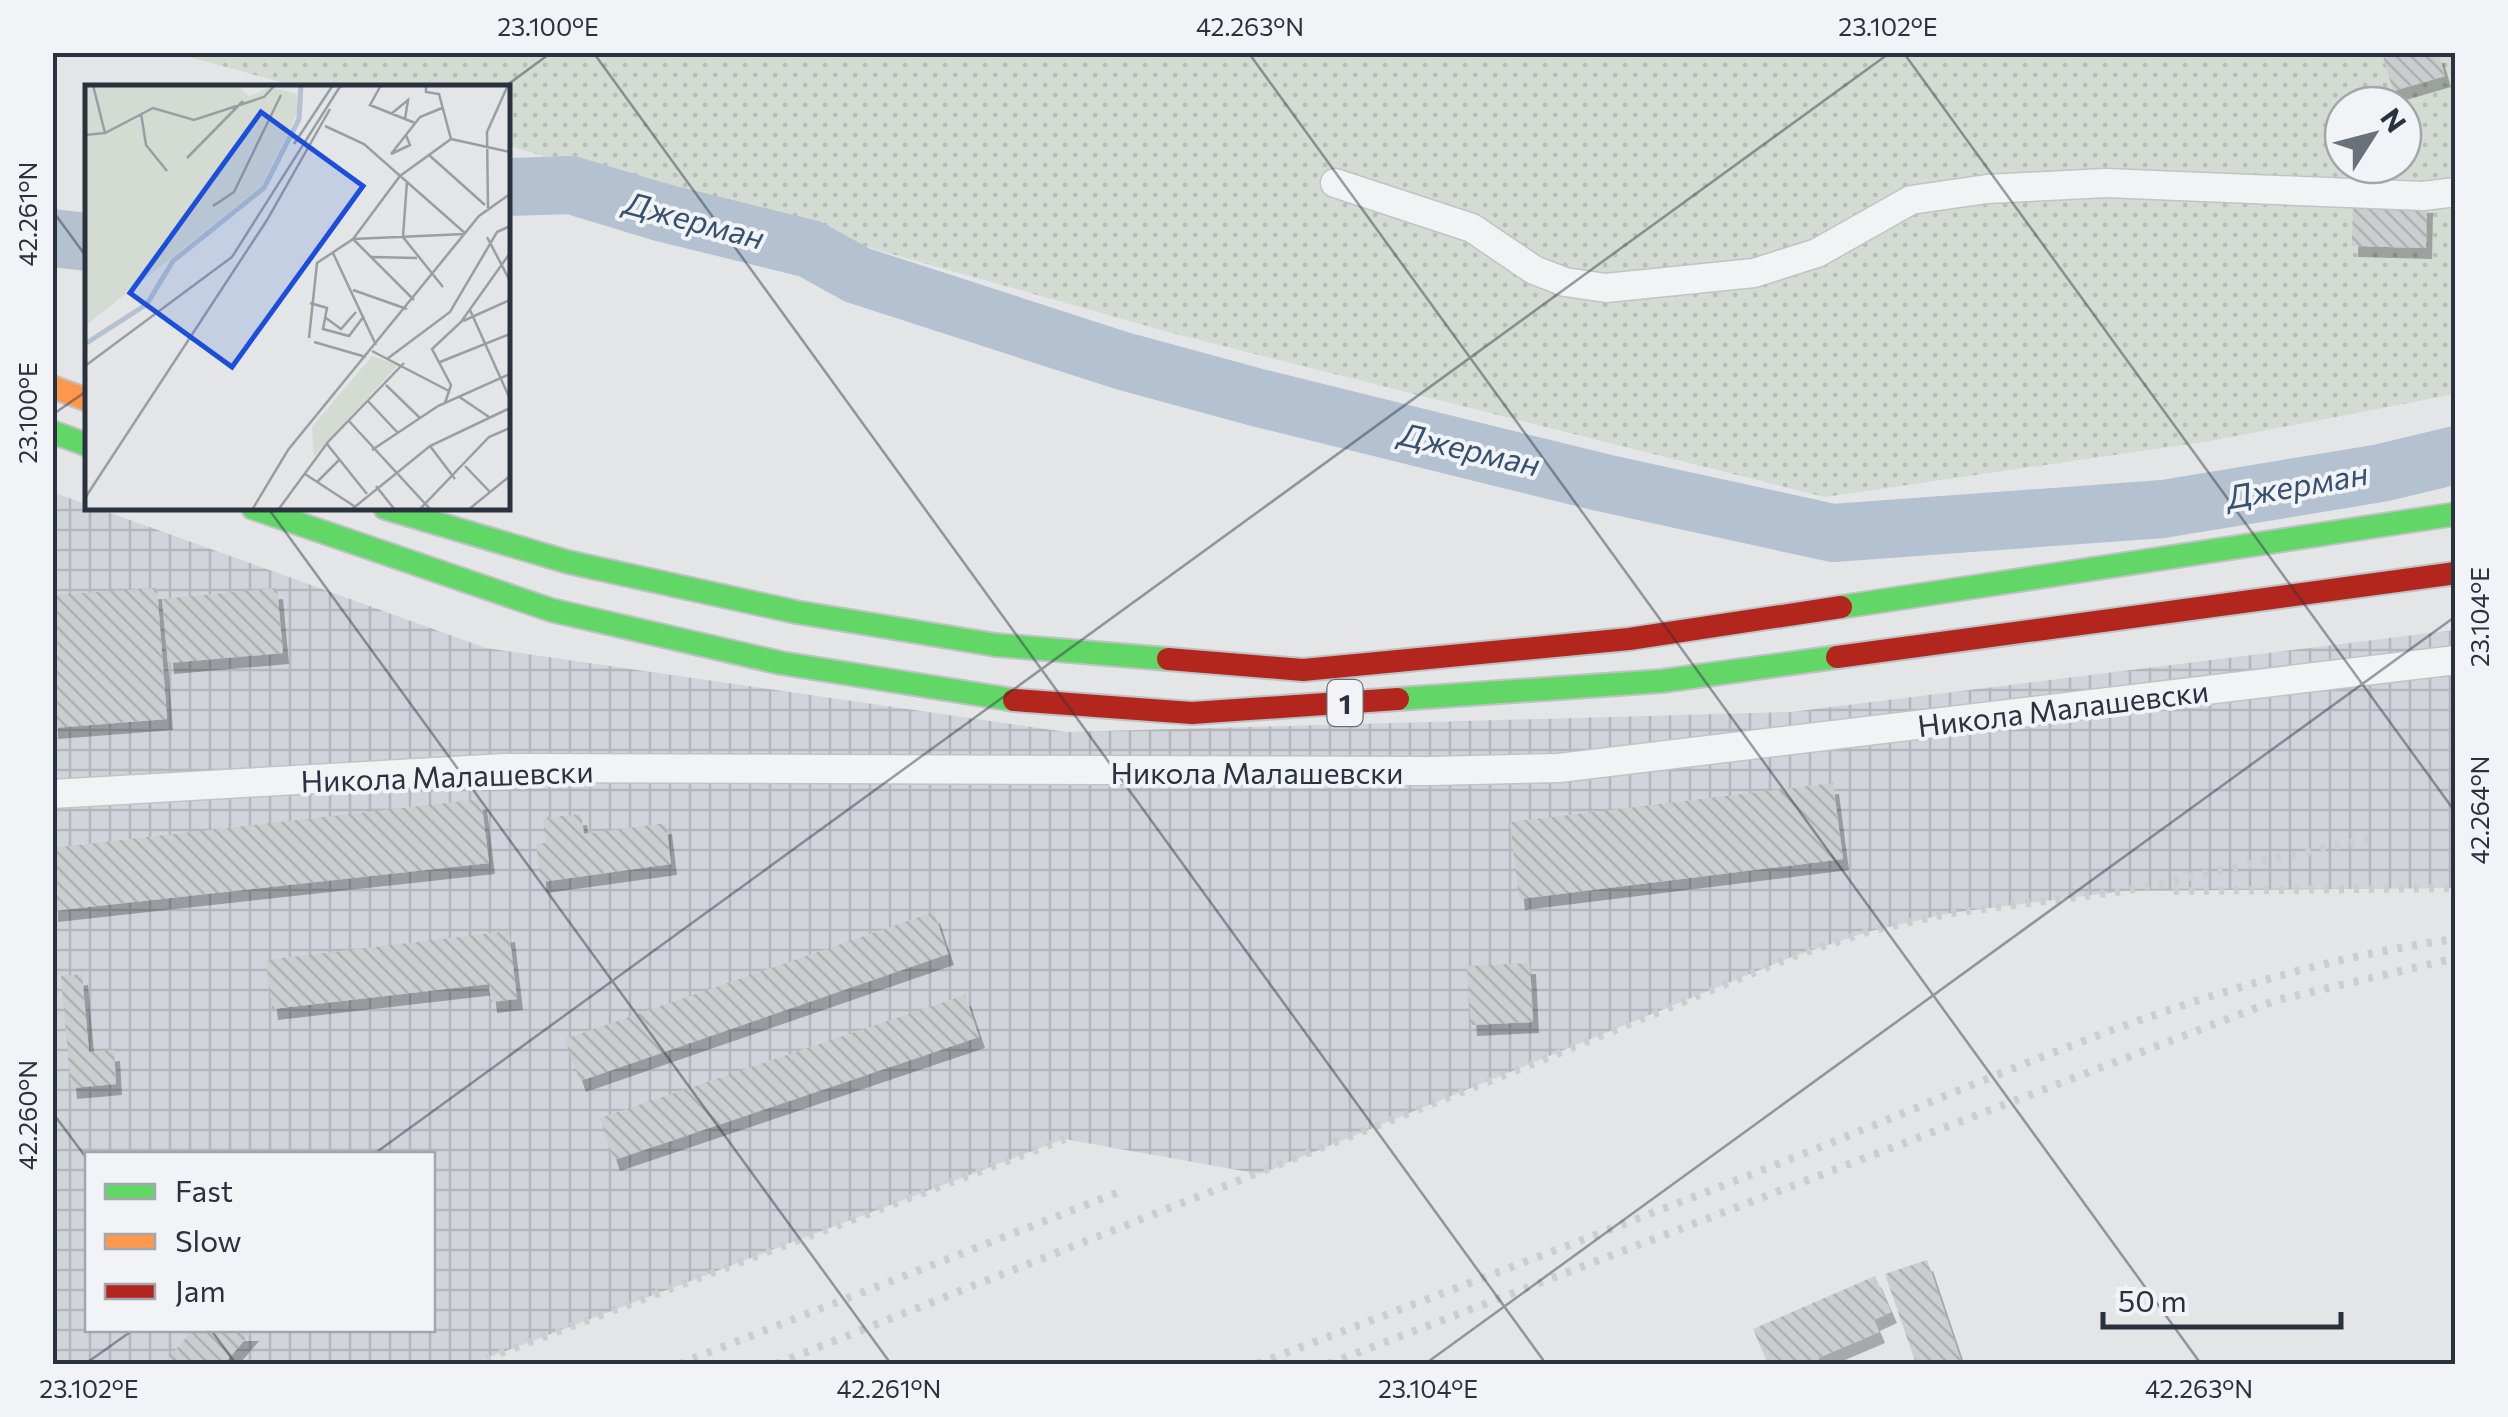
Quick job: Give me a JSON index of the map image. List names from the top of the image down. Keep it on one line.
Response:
{"streets":{"main road":["1"],"street":["Никола Малашевски"]},"water":["Джерман"],"legend":["Fast","Slow","Jam"],"scale_bar":"50 m","north":"top right","coordinates":["23.100°E","42.263°N","23.102°E","42.261°N","23.104°E","42.264°N","42.260°N"]}
